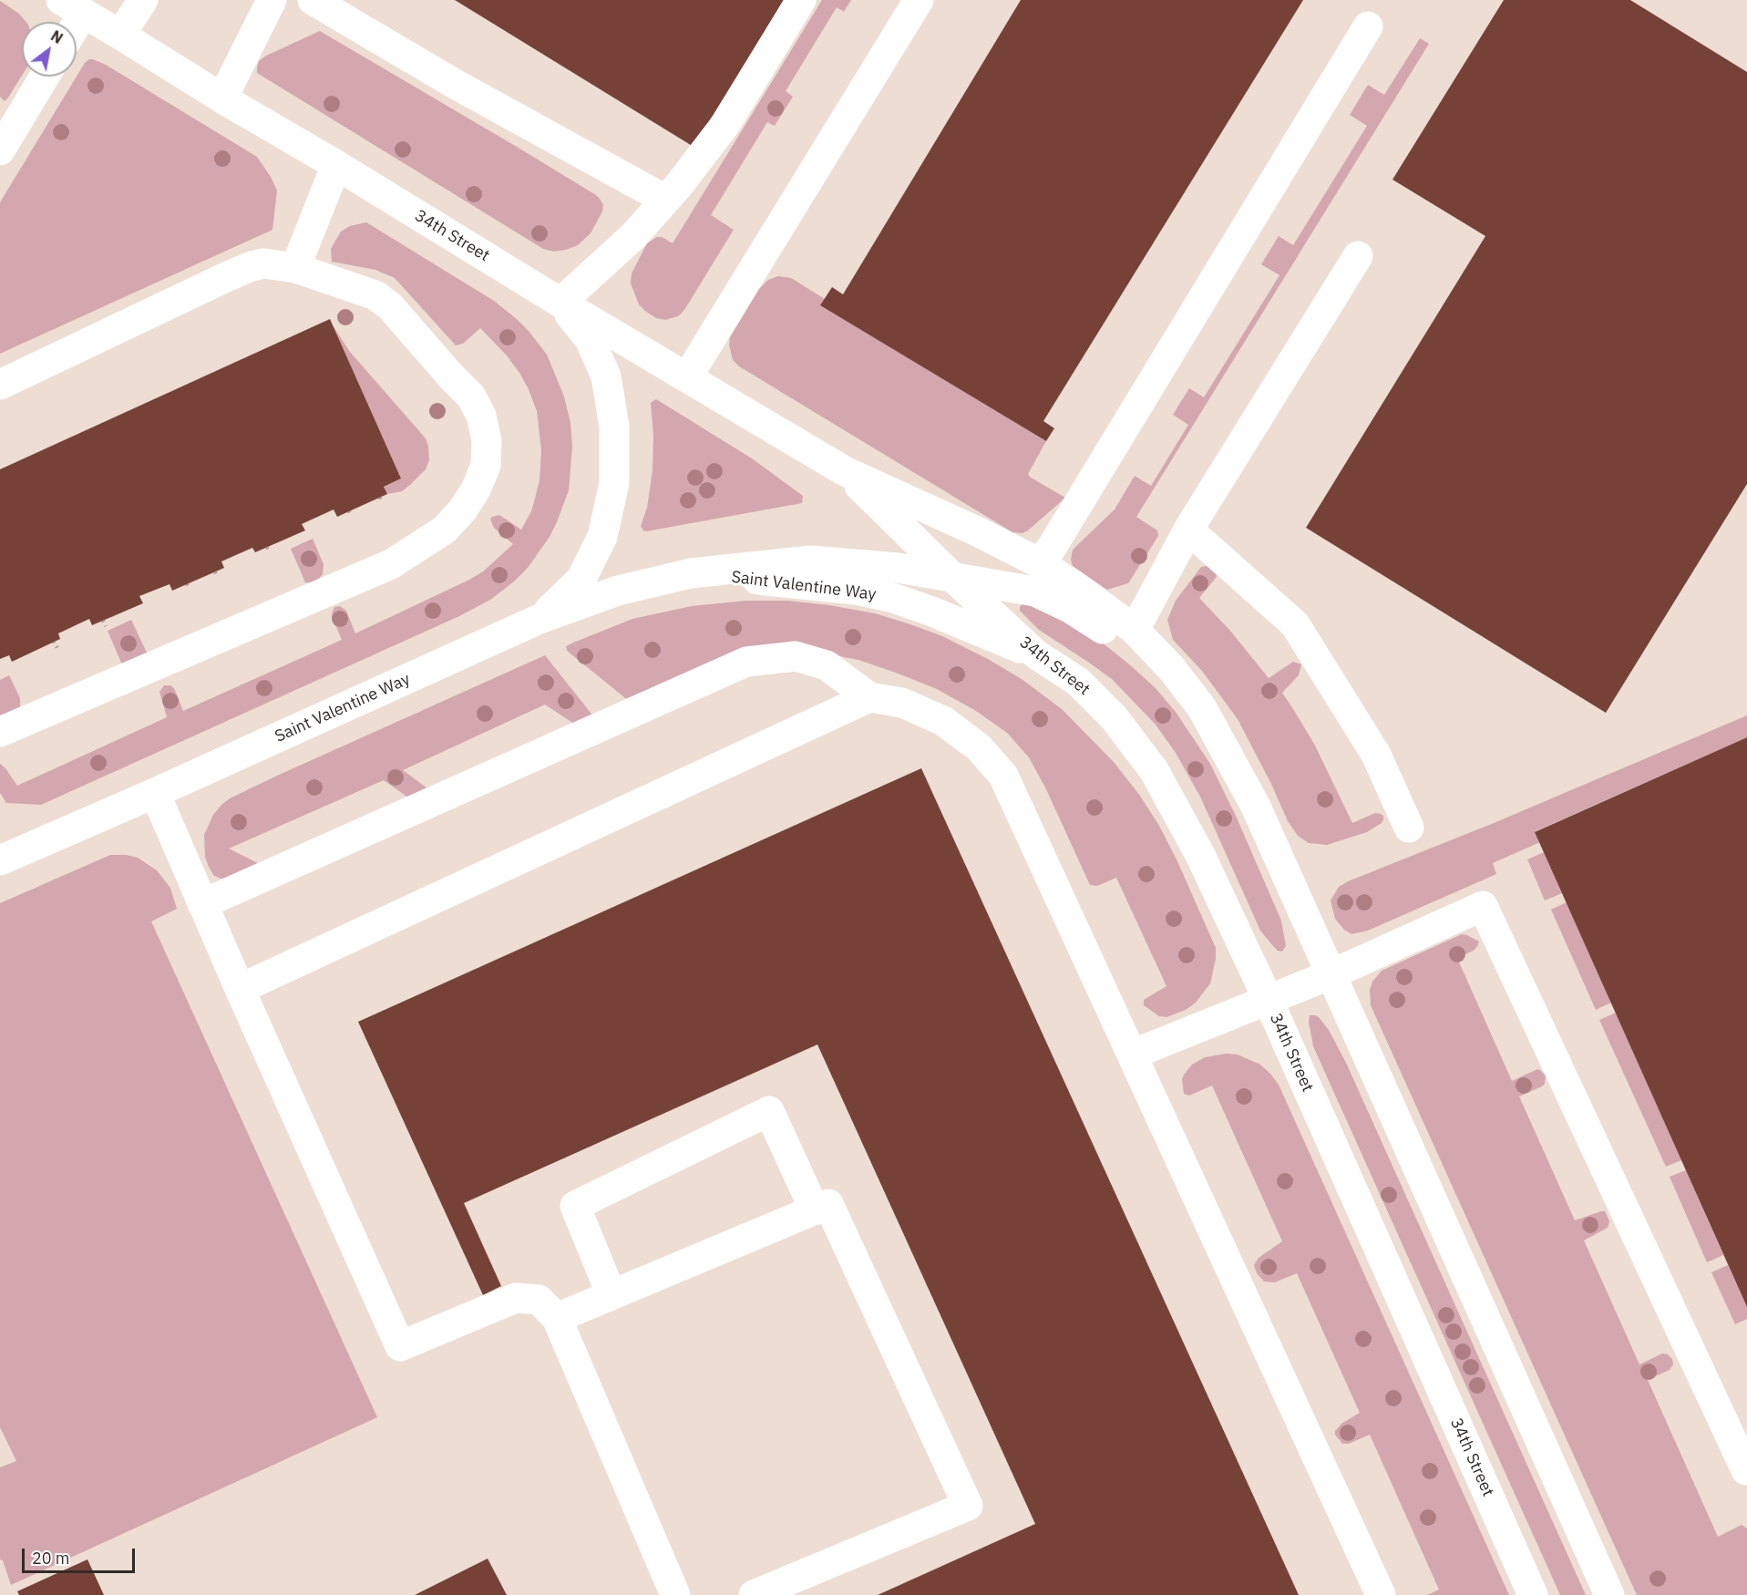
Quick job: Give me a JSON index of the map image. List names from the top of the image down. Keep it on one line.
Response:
{"streets":{"street":["34th Street","Saint Valentine Way"]},"crossings":[["34th Street","Saint Valentine Way"]],"scale_bar":"20 m","north":"top right"}
